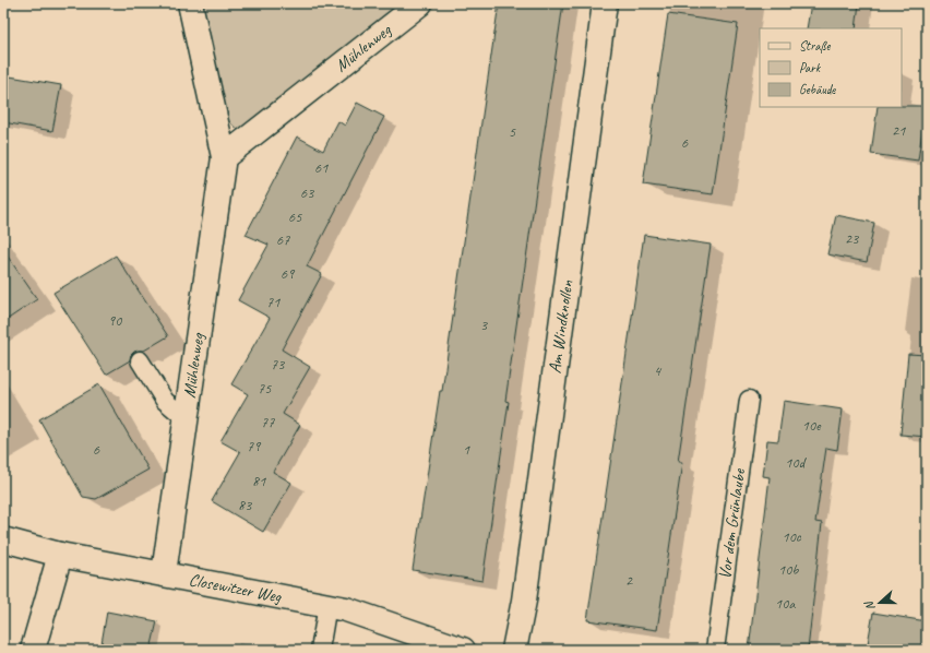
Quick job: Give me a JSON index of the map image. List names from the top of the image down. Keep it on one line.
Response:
{"streets":{"street":["Mühlenweg","Am Windknollen","Closewitzer Weg"],"lane":["Vor dem Grünlaube"]},"crossings":[["Mühlenweg","Closewitzer Weg"]],"house_numbers":["21","5","6","61","63","65","23","67","69","71","90","3","73","4","75","77","10e","79","6","1","10d","81","83","10c","10b","2","10a"],"legend":["Straße","Park","Gebäude"],"north":"left"}
